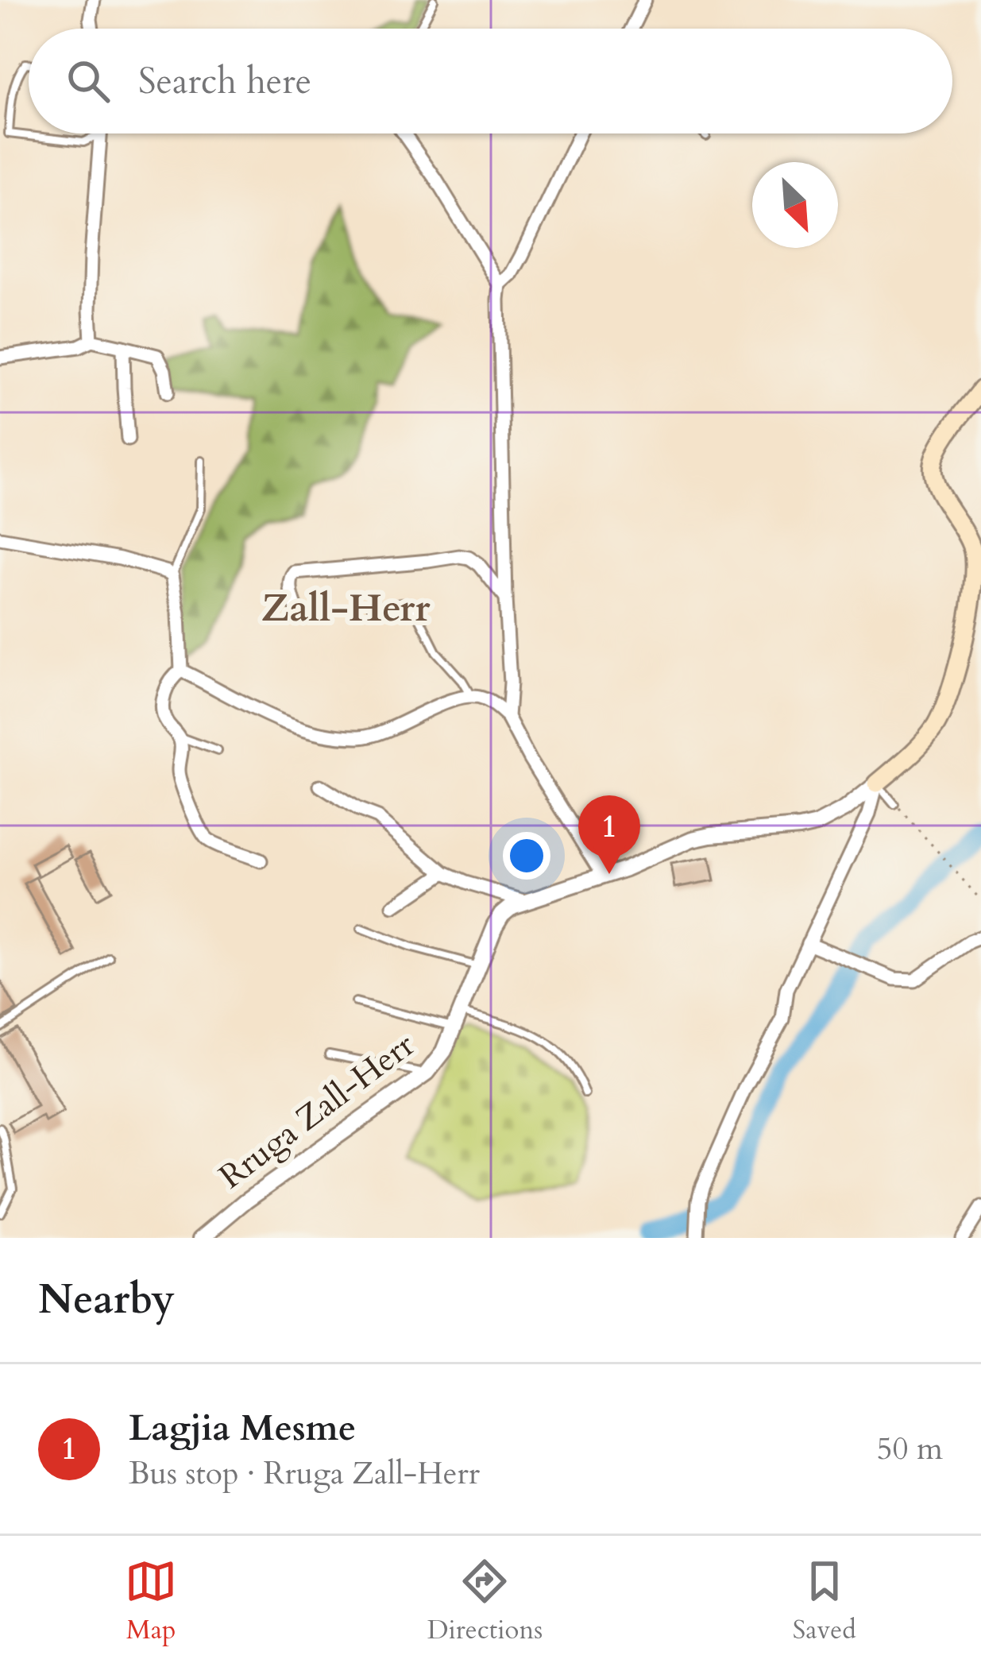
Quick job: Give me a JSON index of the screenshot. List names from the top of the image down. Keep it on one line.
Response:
{"streets":{"main road":["Rruga Zall-Herr"]},"districts":["Zall-Herr"],"north":"bottom right","page":{"search":"Search here","pins":"1","heading":"Nearby","list":[{"mark":"1","name":"Lagjia Mesme","note":"Bus stop · Rruga Zall-Herr","value":"50 m"}],"nav":["Map","Directions","Saved"]}}
